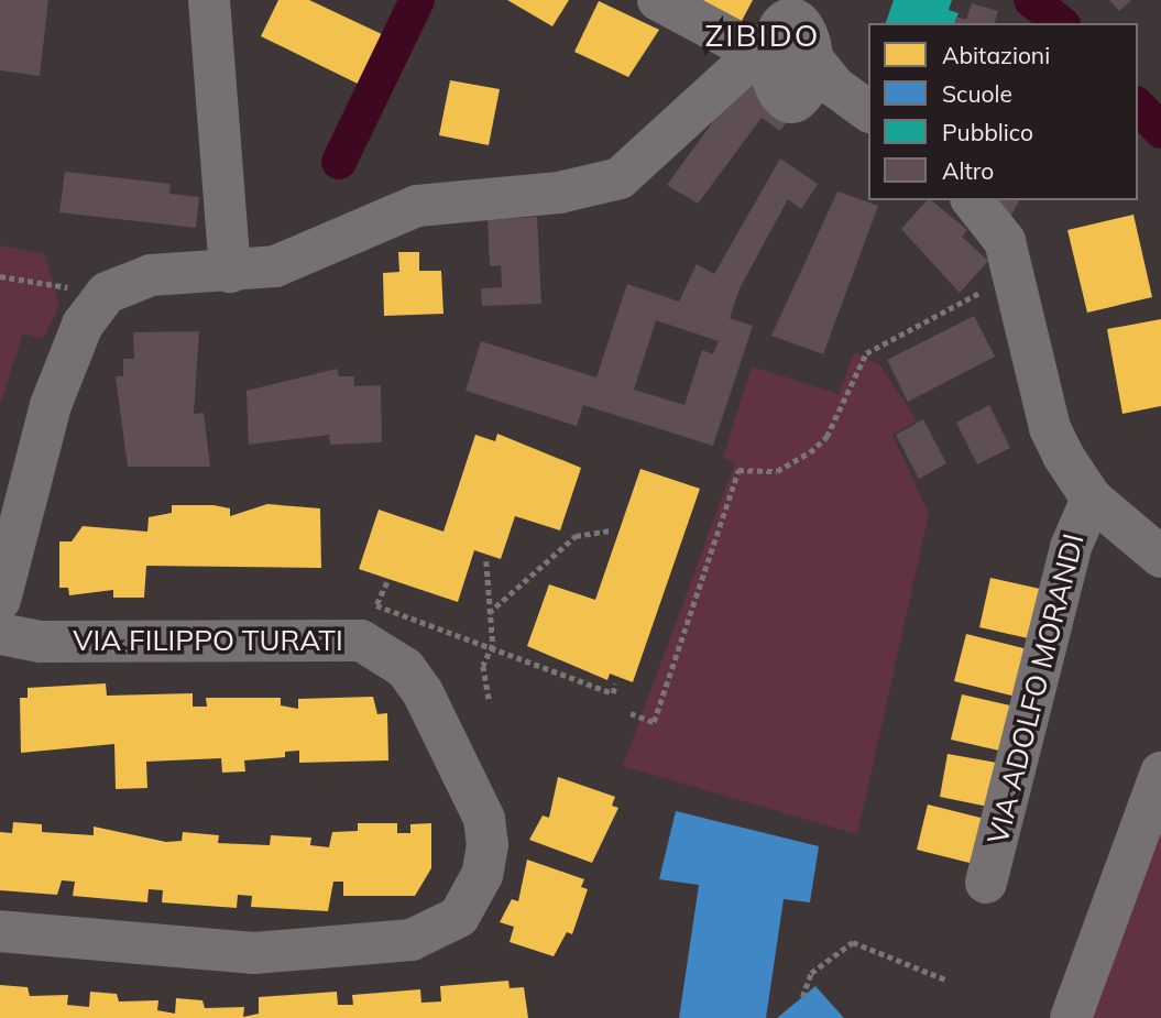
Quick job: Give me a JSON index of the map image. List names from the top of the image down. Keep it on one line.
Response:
{"streets":{"street":["VIA FILIPPO TURATI","VIA ADOLFO MORANDI"]},"districts":["ZIBIDO"],"legend":["Abitazioni","Scuole","Pubblico","Altro"]}
